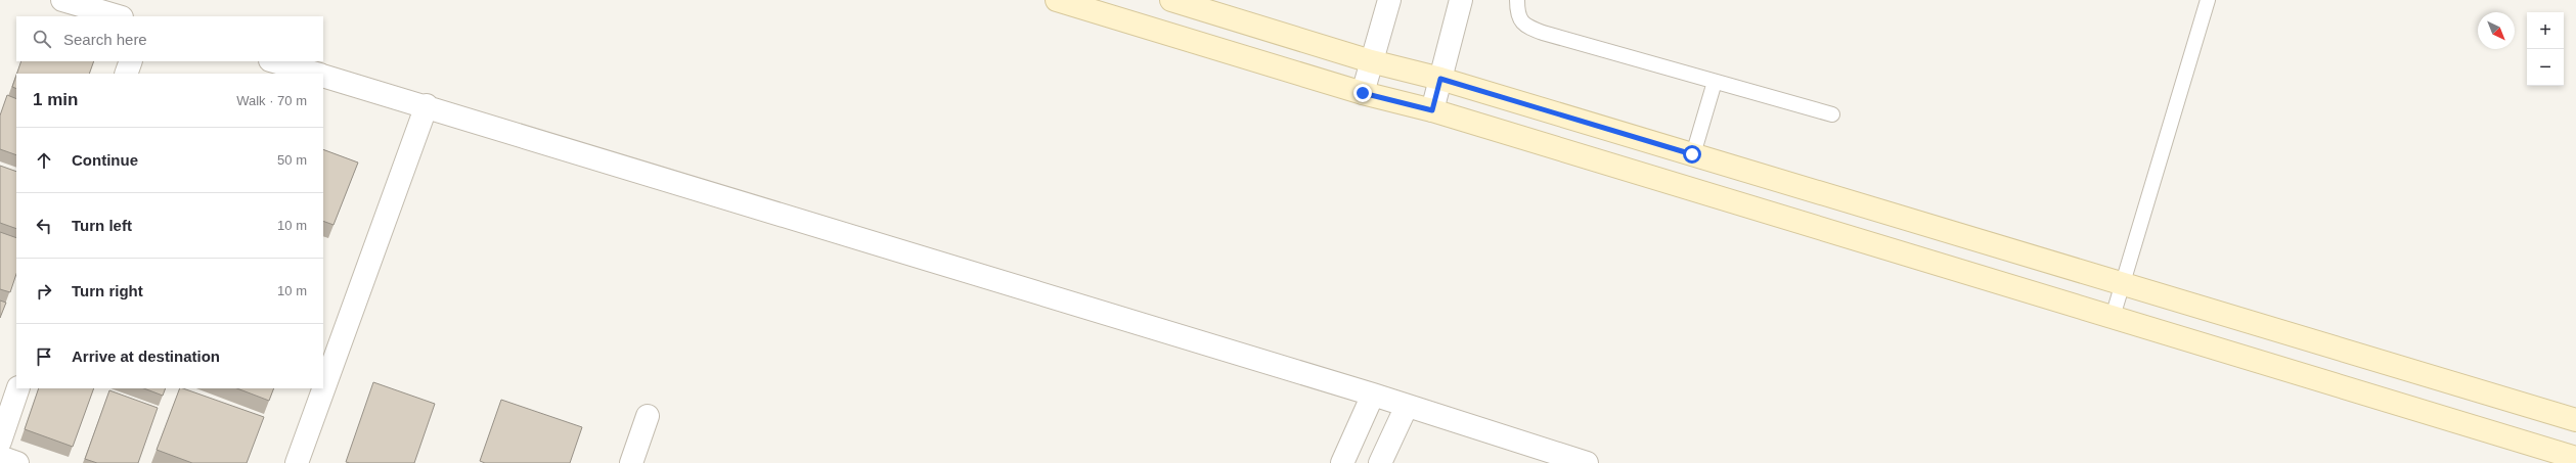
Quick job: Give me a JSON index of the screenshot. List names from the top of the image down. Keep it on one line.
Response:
{"north":"bottom right","page":{"map_buttons":["+","−"],"search":"Search here","heading":["1 min","Walk · 70 m"],"list":[["Continue","50 m"],["Turn left","10 m"],["Turn right","10 m"],"Arrive at destination"]}}
